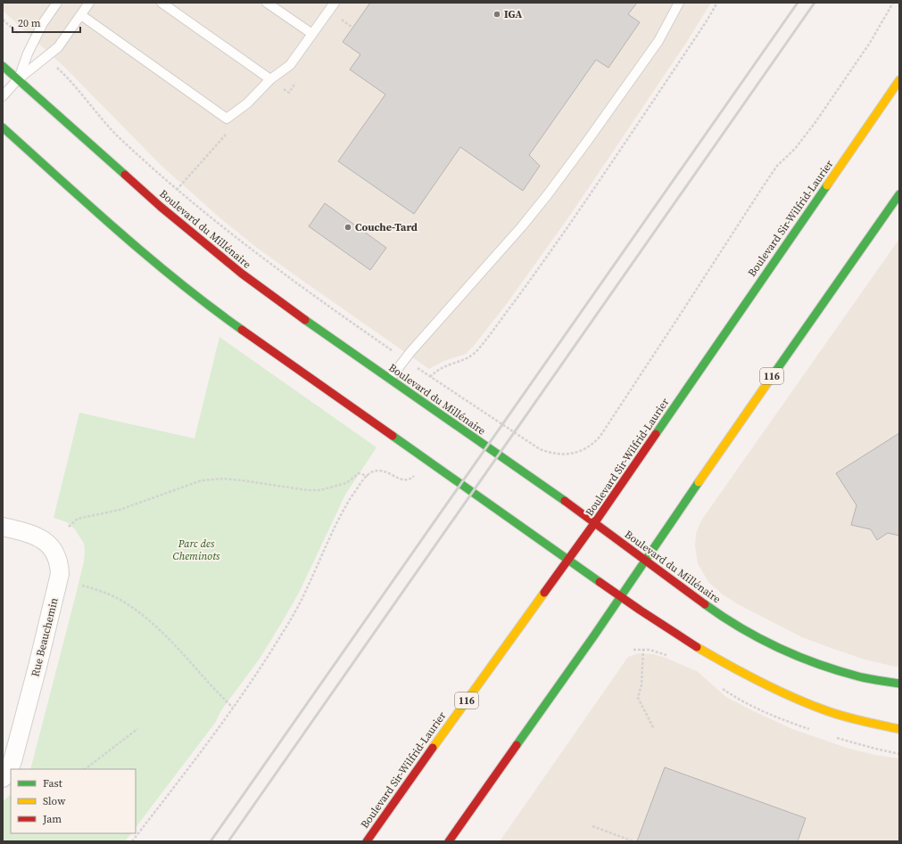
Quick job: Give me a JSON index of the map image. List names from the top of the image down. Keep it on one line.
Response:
{"streets":{"street":["Boulevard Sir-Wilfrid-Laurier","Boulevard du Millénaire","116","Rue Beauchemin"]},"crossings":[["Boulevard Sir-Wilfrid-Laurier","Boulevard du Millénaire"],["Boulevard du Millénaire","116"]],"parks":["Parc des Cheminots"],"places":["IGA","Couche-Tard"],"legend":["Fast","Slow","Jam"],"scale_bar":"20 m"}
